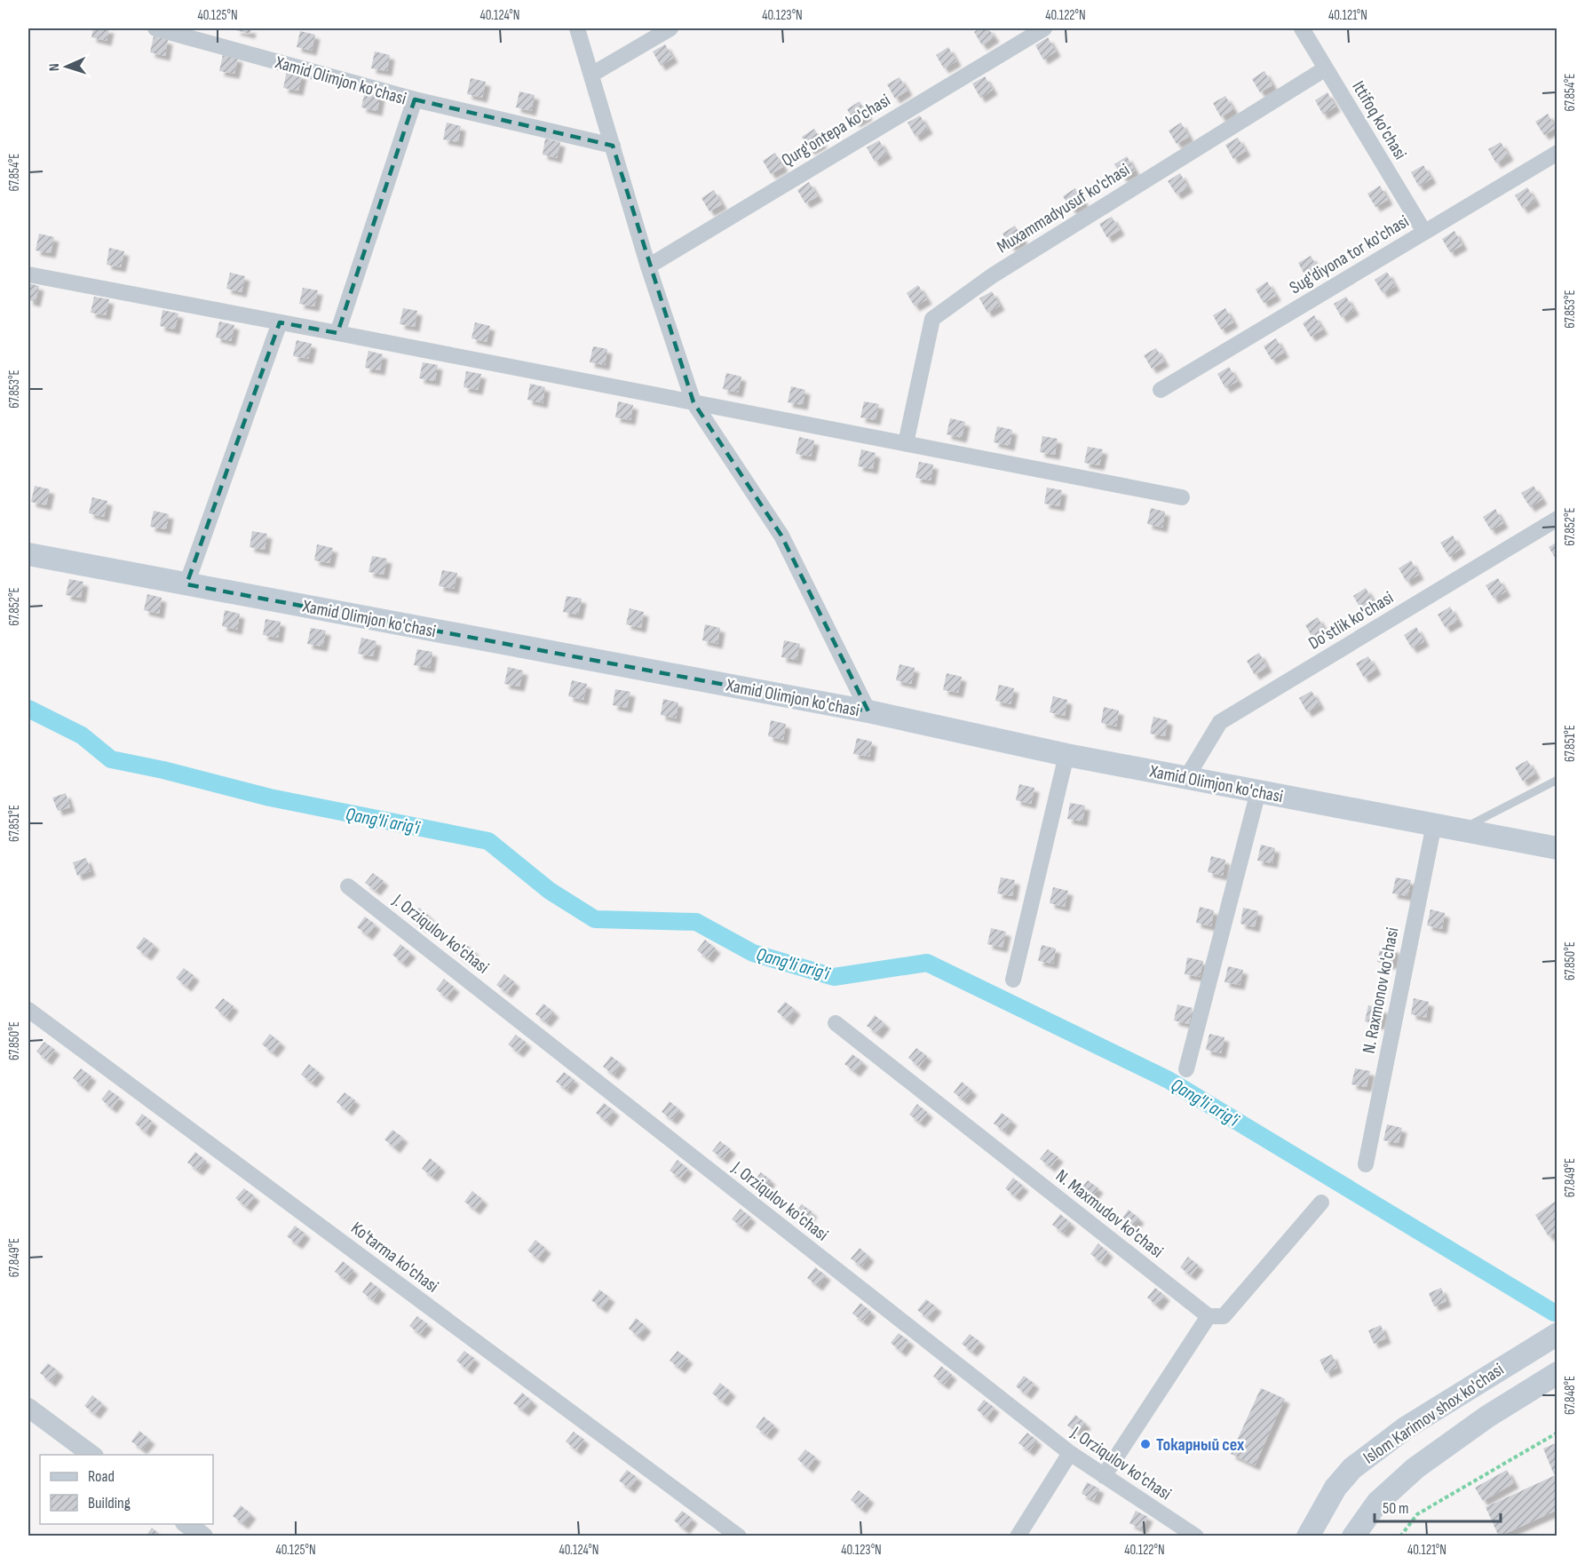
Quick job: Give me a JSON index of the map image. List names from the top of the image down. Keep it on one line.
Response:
{"streets":{"main road":["Xamid Olimjon ko'chasi","Islom Karimov shox ko'chasi"],"street":["Ittifoq ko'chasi","Qurg'ontepa ko'chasi","Muxammadyusuf ko'chasi","Sug'diyona tor ko'chasi","Do'stlik ko'chasi","J. Orziqulov ko'chasi","N. Raxmonov ko'chasi","N. Maxmudov ko'chasi","Ko'tarma ko'chasi"]},"crossings":[["Xamid Olimjon ko'chasi","Do'stlik ko'chasi"],["Xamid Olimjon ko'chasi","N. Raxmonov ko'chasi"],["Ittifoq ko'chasi","Muxammadyusuf ko'chasi"],["Ittifoq ko'chasi","Sug'diyona tor ko'chasi"]],"water":["Qang'li arig'i"],"places":["Токарный сех"],"legend":["Road","Building"],"scale_bar":"50 m","north":"left","coordinates":["40.125°N","40.124°N","40.123°N","40.122°N","40.121°N","67.854°E","67.853°E","67.852°E","67.851°E","67.850°E","67.849°E","67.848°E"]}
